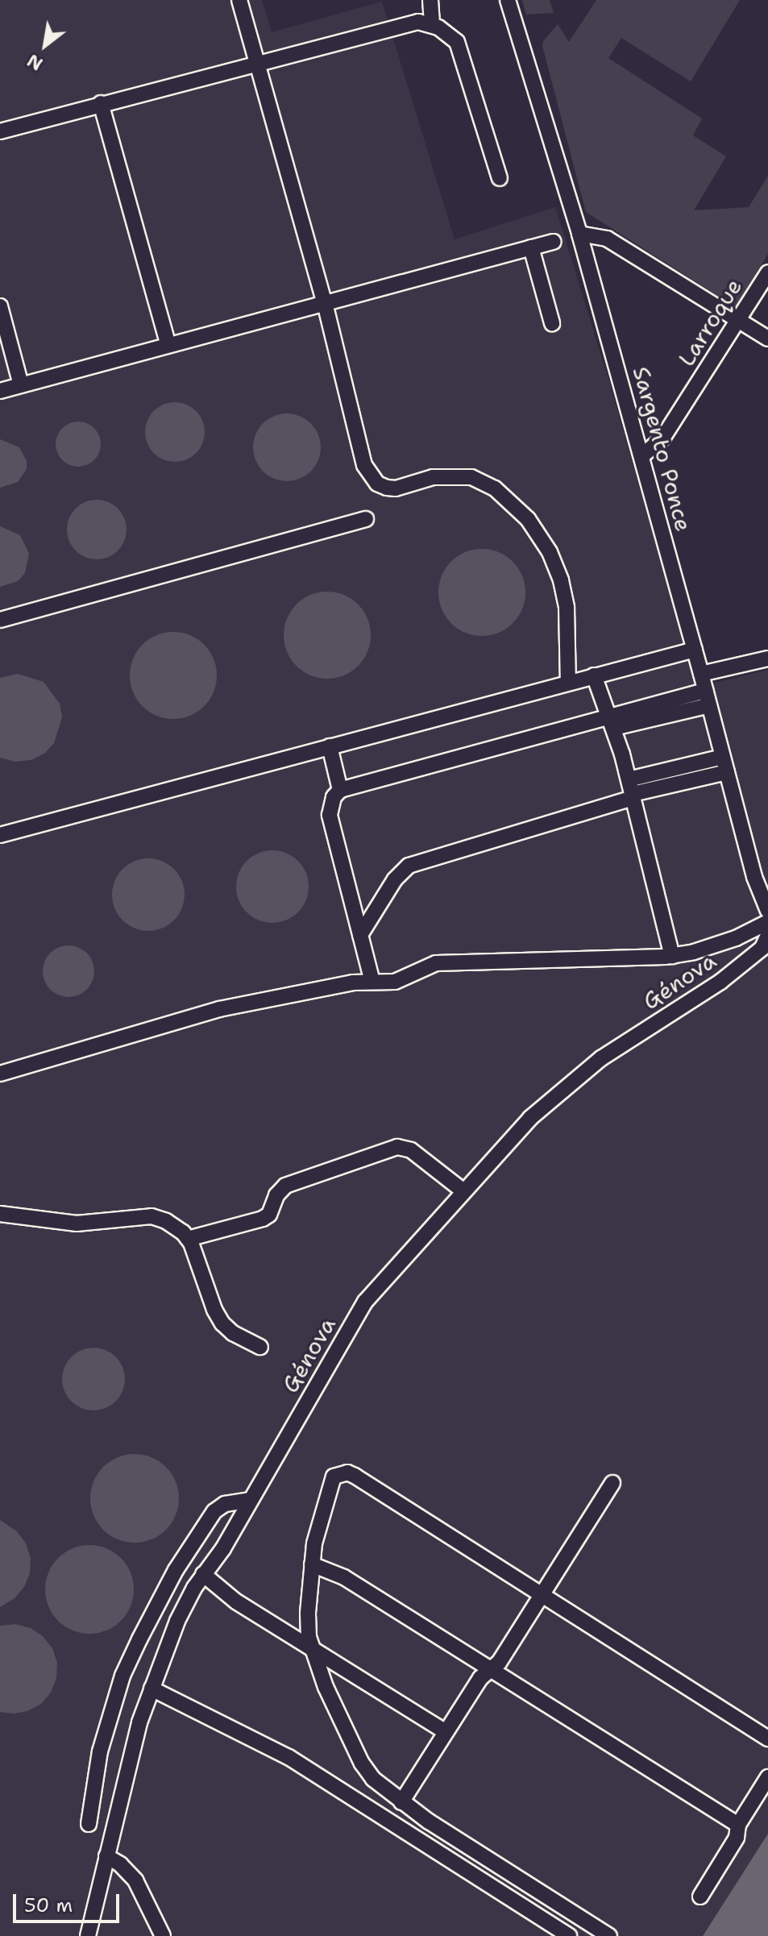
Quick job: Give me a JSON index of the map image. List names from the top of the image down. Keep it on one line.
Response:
{"streets":{"street":["Larroque","Sargento Ponce","Génova"]},"crossings":[["Larroque","Sargento Ponce"]],"scale_bar":"50 m","north":"bottom left"}
